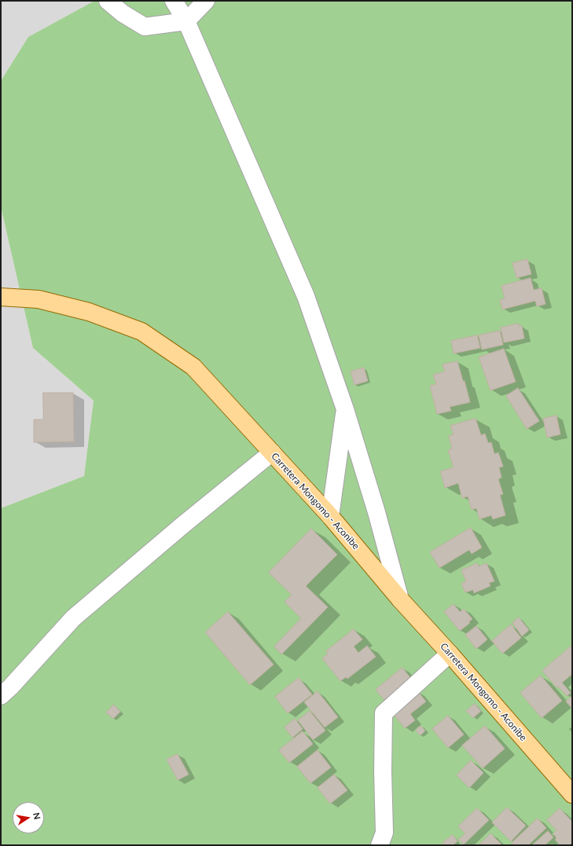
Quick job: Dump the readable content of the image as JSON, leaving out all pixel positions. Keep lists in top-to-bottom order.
{
  "streets": {
    "main road": ["Carretera Mongomo - Aconibe"]
  },
  "north": "right"
}
